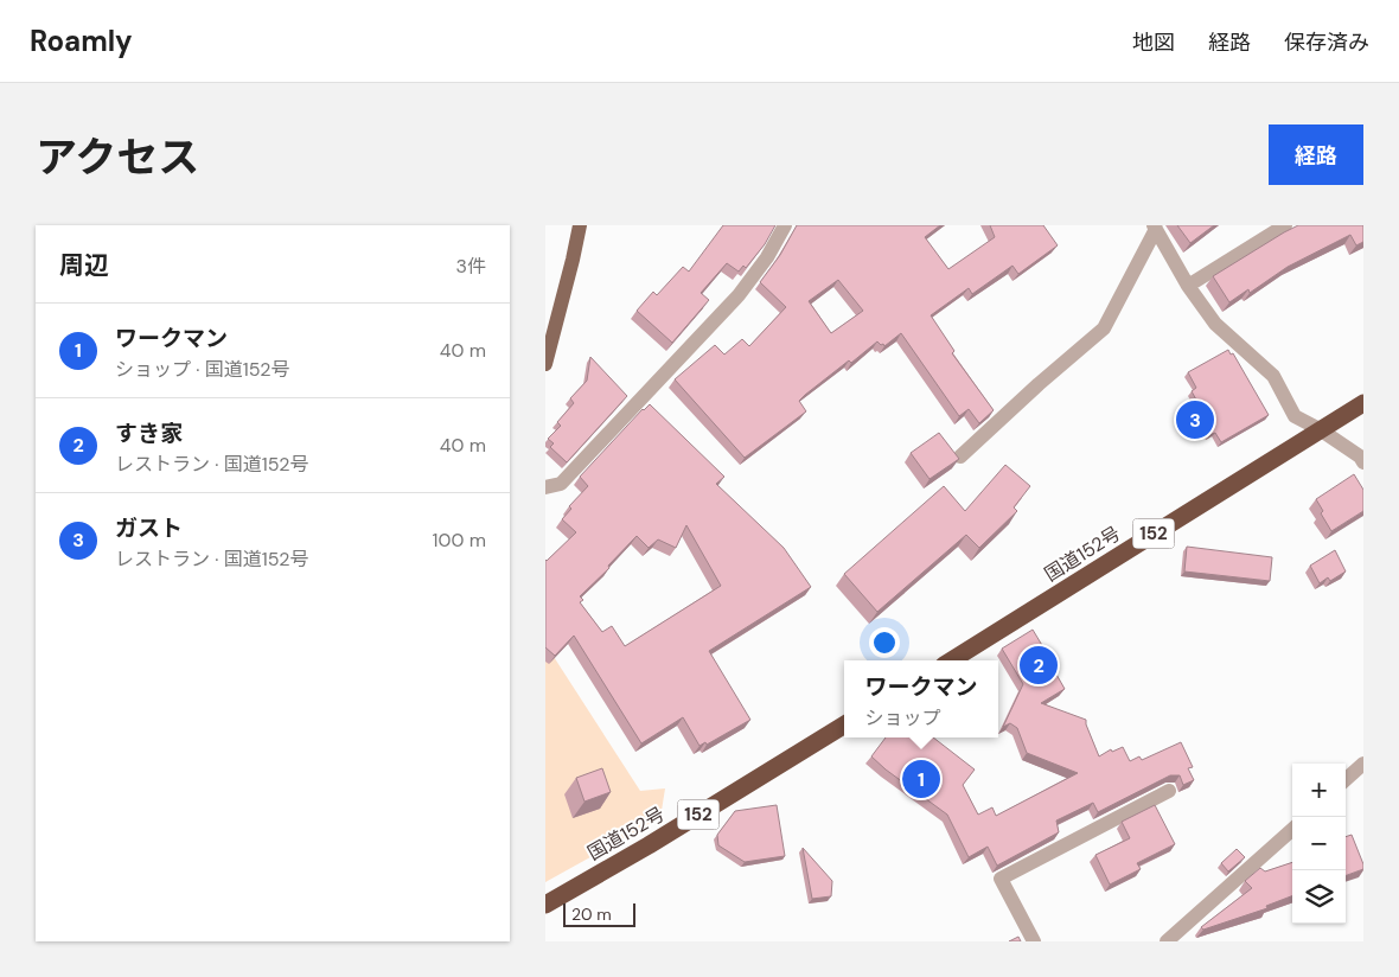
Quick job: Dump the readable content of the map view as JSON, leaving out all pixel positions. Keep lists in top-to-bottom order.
{
  "streets": {
    "highway": ["152", "国道152号"]
  },
  "scale_bar": "20 m",
  "page": {
    "header": "Roamly",
    "nav": ["地図", "経路", "保存済み"],
    "title": "アクセス",
    "buttons": "経路",
    "heading": ["周辺", "3件"],
    "list": [
      {
        "mark": "1",
        "name": "ワークマン",
        "note": "ショップ · 国道152号",
        "value": "40 m"
      },
      {
        "mark": "2",
        "name": "すき家",
        "note": "レストラン · 国道152号",
        "value": "40 m"
      },
      {
        "mark": "3",
        "name": "ガスト",
        "note": "レストラン · 国道152号",
        "value": "100 m"
      }
    ],
    "pins": ["3", "2", "1"],
    "popup": ["ワークマン", "ショップ"],
    "map_buttons": ["+", "−"],
    "scale": "20 m"
  }
}
